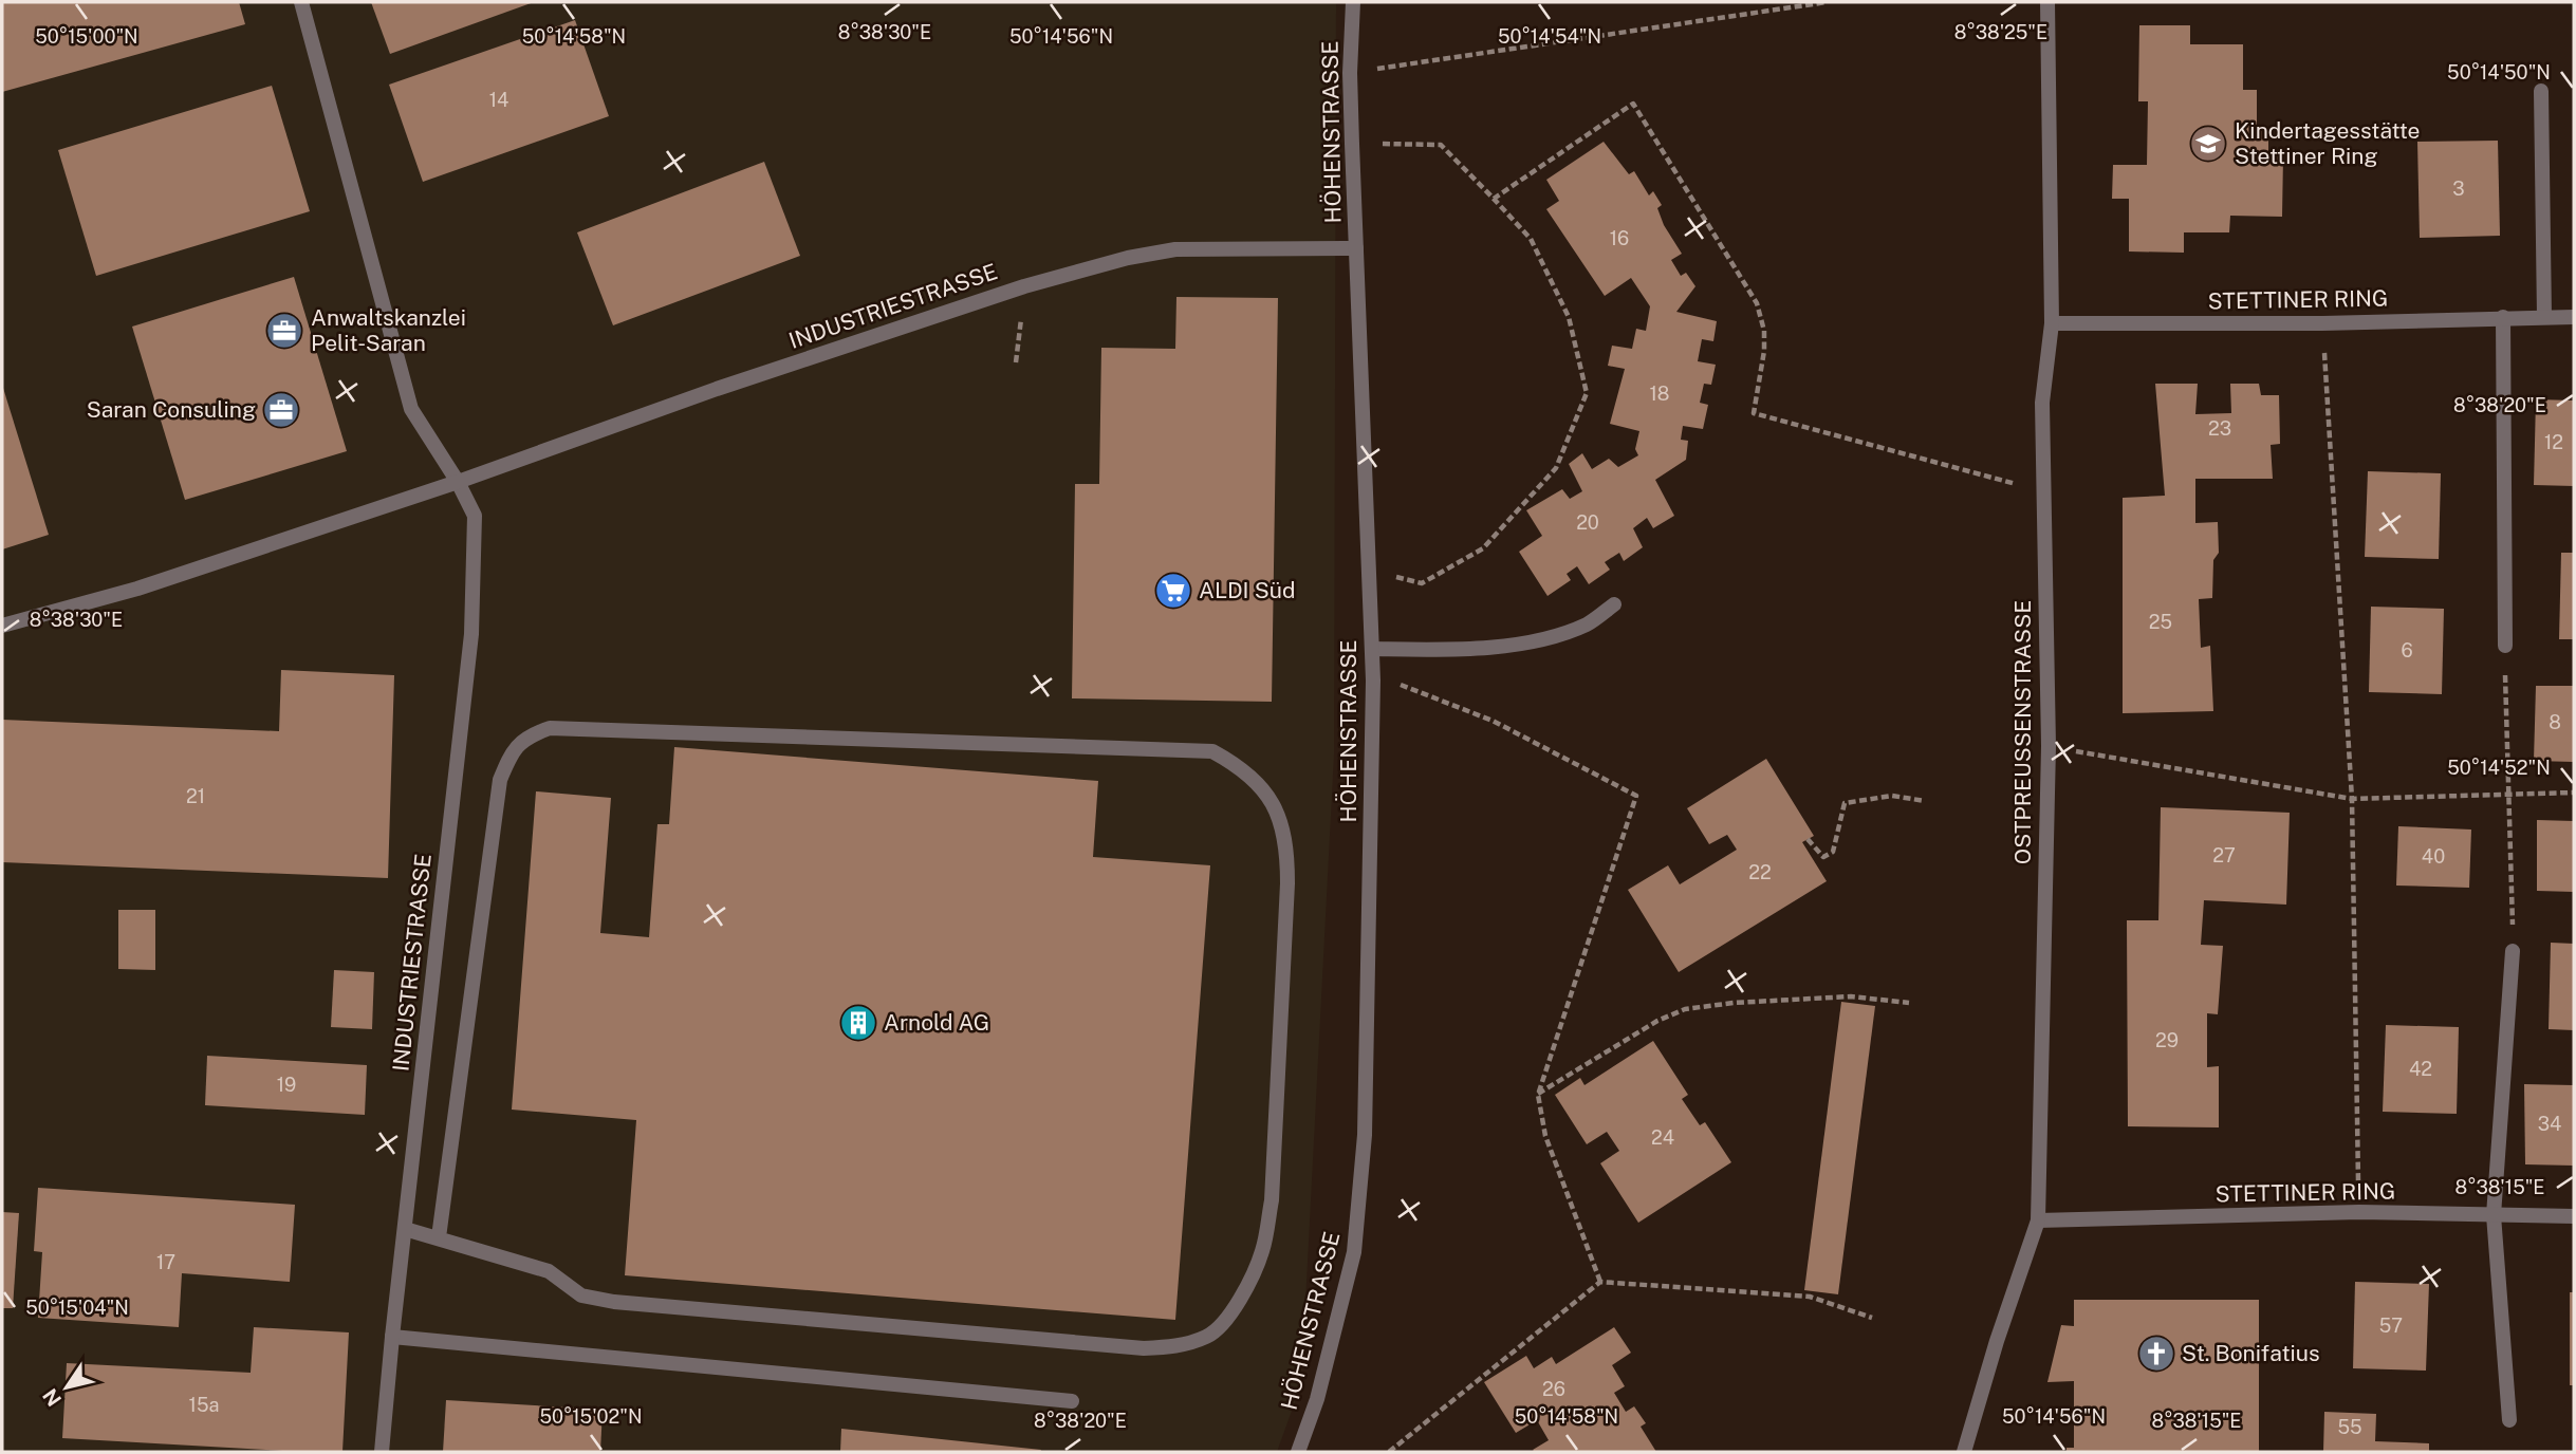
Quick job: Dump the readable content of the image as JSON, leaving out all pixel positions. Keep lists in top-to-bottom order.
{
  "streets": {
    "street": [
      "HÖHENSTRASSE",
      "STETTINER RING",
      "INDUSTRIESTRASSE",
      "OSTPREUSSENSTRASSE"
    ]
  },
  "crossings": [
    ["HÖHENSTRASSE", "INDUSTRIESTRASSE"],
    ["STETTINER RING", "OSTPREUSSENSTRASSE"]
  ],
  "places": {
    "school or university": ["Kindertagesstätte Stettiner Ring"],
    "office": ["Anwaltskanzlei Pelit-Saran", "Saran Consuling"],
    "supermarket": ["ALDI Süd"],
    "building": ["Arnold AG"],
    "church": ["St. Bonifatius"]
  },
  "house_numbers": [
    "14",
    "3",
    "16",
    "18",
    "23",
    "12",
    "20",
    "25",
    "6",
    "8",
    "21",
    "27",
    "40",
    "22",
    "29",
    "42",
    "19",
    "34",
    "24",
    "17",
    "57",
    "26",
    "15a",
    "55"
  ],
  "north": "bottom left",
  "coordinates": [
    "8°38'30\"E",
    "8°38'25\"E",
    "50°15'00\"N",
    "50°14'58\"N",
    "50°14'56\"N",
    "50°14'54\"N",
    "50°14'50\"N",
    "8°38'20\"E",
    "50°14'52\"N",
    "8°38'15\"E",
    "50°15'04\"N",
    "50°15'02\"N"
  ]
}
